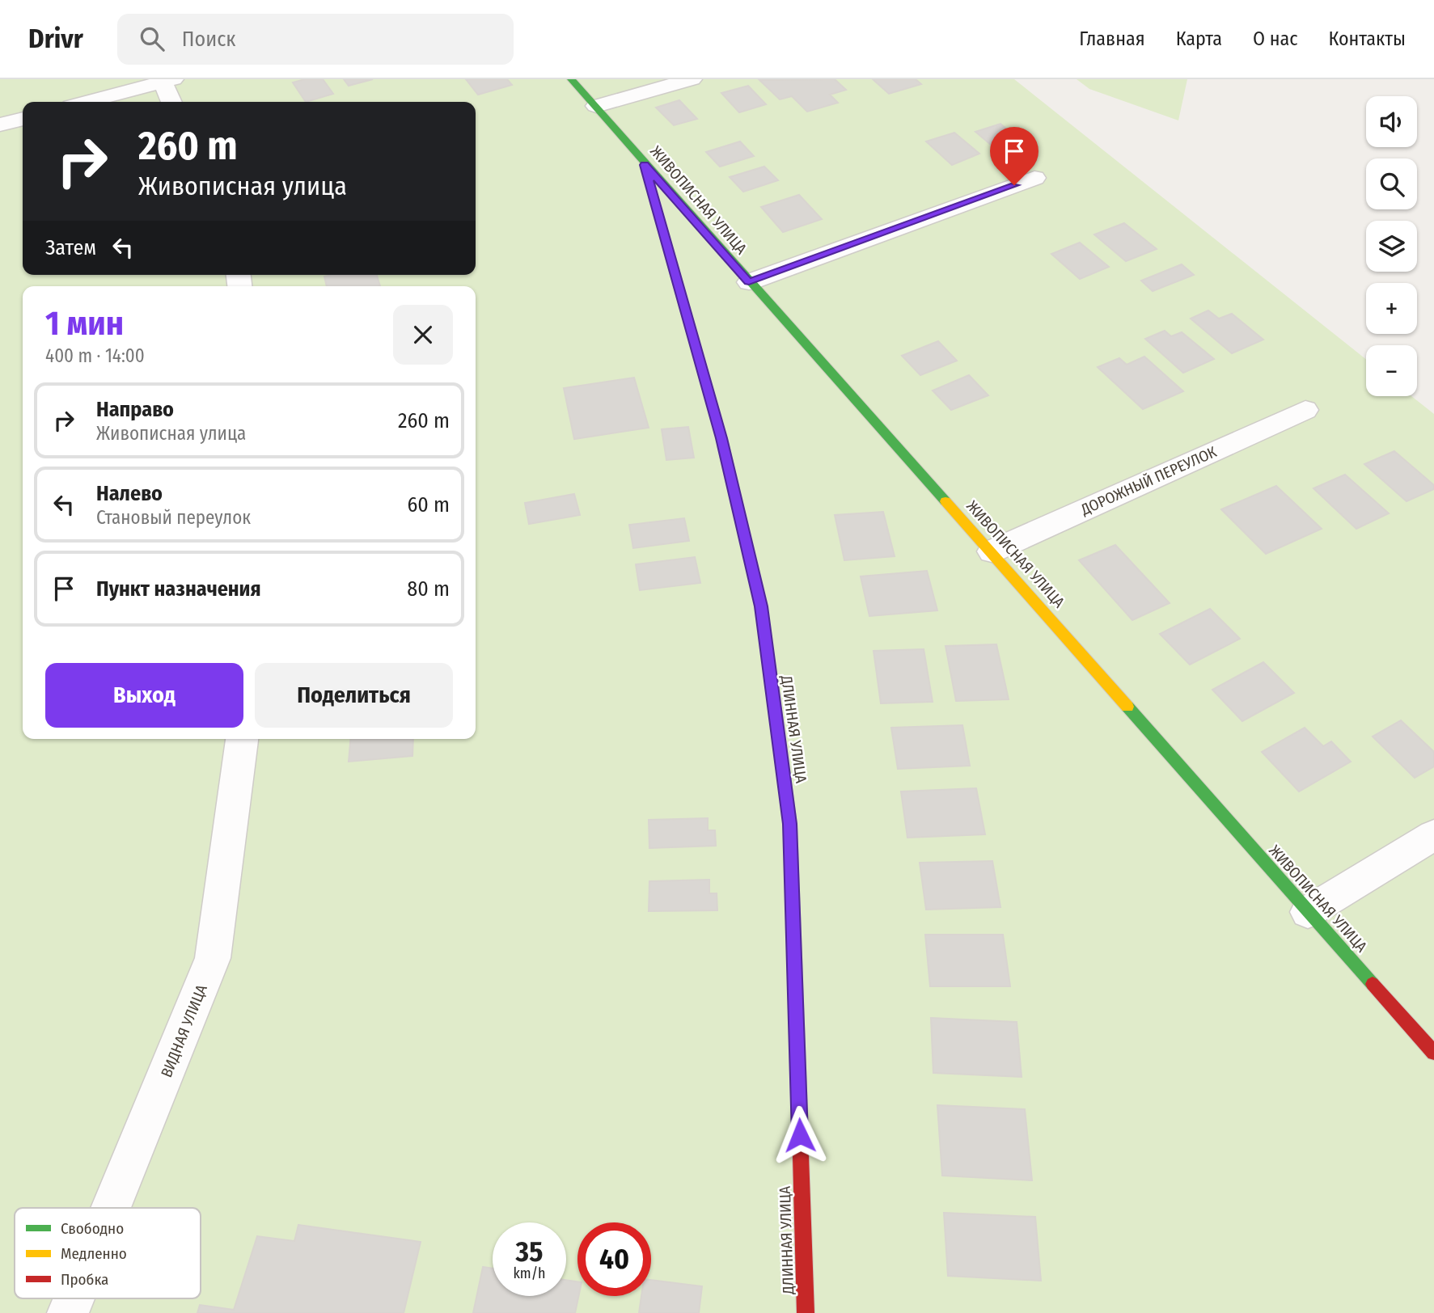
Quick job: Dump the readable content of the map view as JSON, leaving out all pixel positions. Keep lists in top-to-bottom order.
{
  "streets": {
    "street": [
      "ЖИВОПИСНАЯ УЛИЦА",
      "ДОРОЖНЫЙ ПЕРЕУЛОК",
      "ДЛИННАЯ УЛИЦА",
      "ВИДНАЯ УЛИЦА"
    ]
  },
  "crossings": [
    ["ЖИВОПИСНАЯ УЛИЦА", "ДОРОЖНЫЙ ПЕРЕУЛОК"],
    ["ЖИВОПИСНАЯ УЛИЦА", "ДЛИННАЯ УЛИЦА"]
  ],
  "legend": ["Свободно", "Медленно", "Пробка"],
  "page": {
    "header": "Drivr",
    "search": "Поиск",
    "nav": [
      "Главная",
      "Карта",
      "О нас",
      "Контакты"
    ],
    "map_buttons": ["+", "−"],
    "turn": ["260 m", "Живописная улица"],
    "then": "Затем",
    "heading": ["1 мин", "400 m · 14:00"],
    "list": [
      {
        "name": "Направо",
        "note": "Живописная улица",
        "value": "260 m"
      },
      {
        "name": "Налево",
        "note": "Становый переулок",
        "value": "60 m"
      },
      {
        "name": "Пункт назначения",
        "value": "80 m"
      }
    ],
    "buttons": ["Выход", "Поделиться"],
    "speed": "35 km/h",
    "limit": "40"
  }
}
